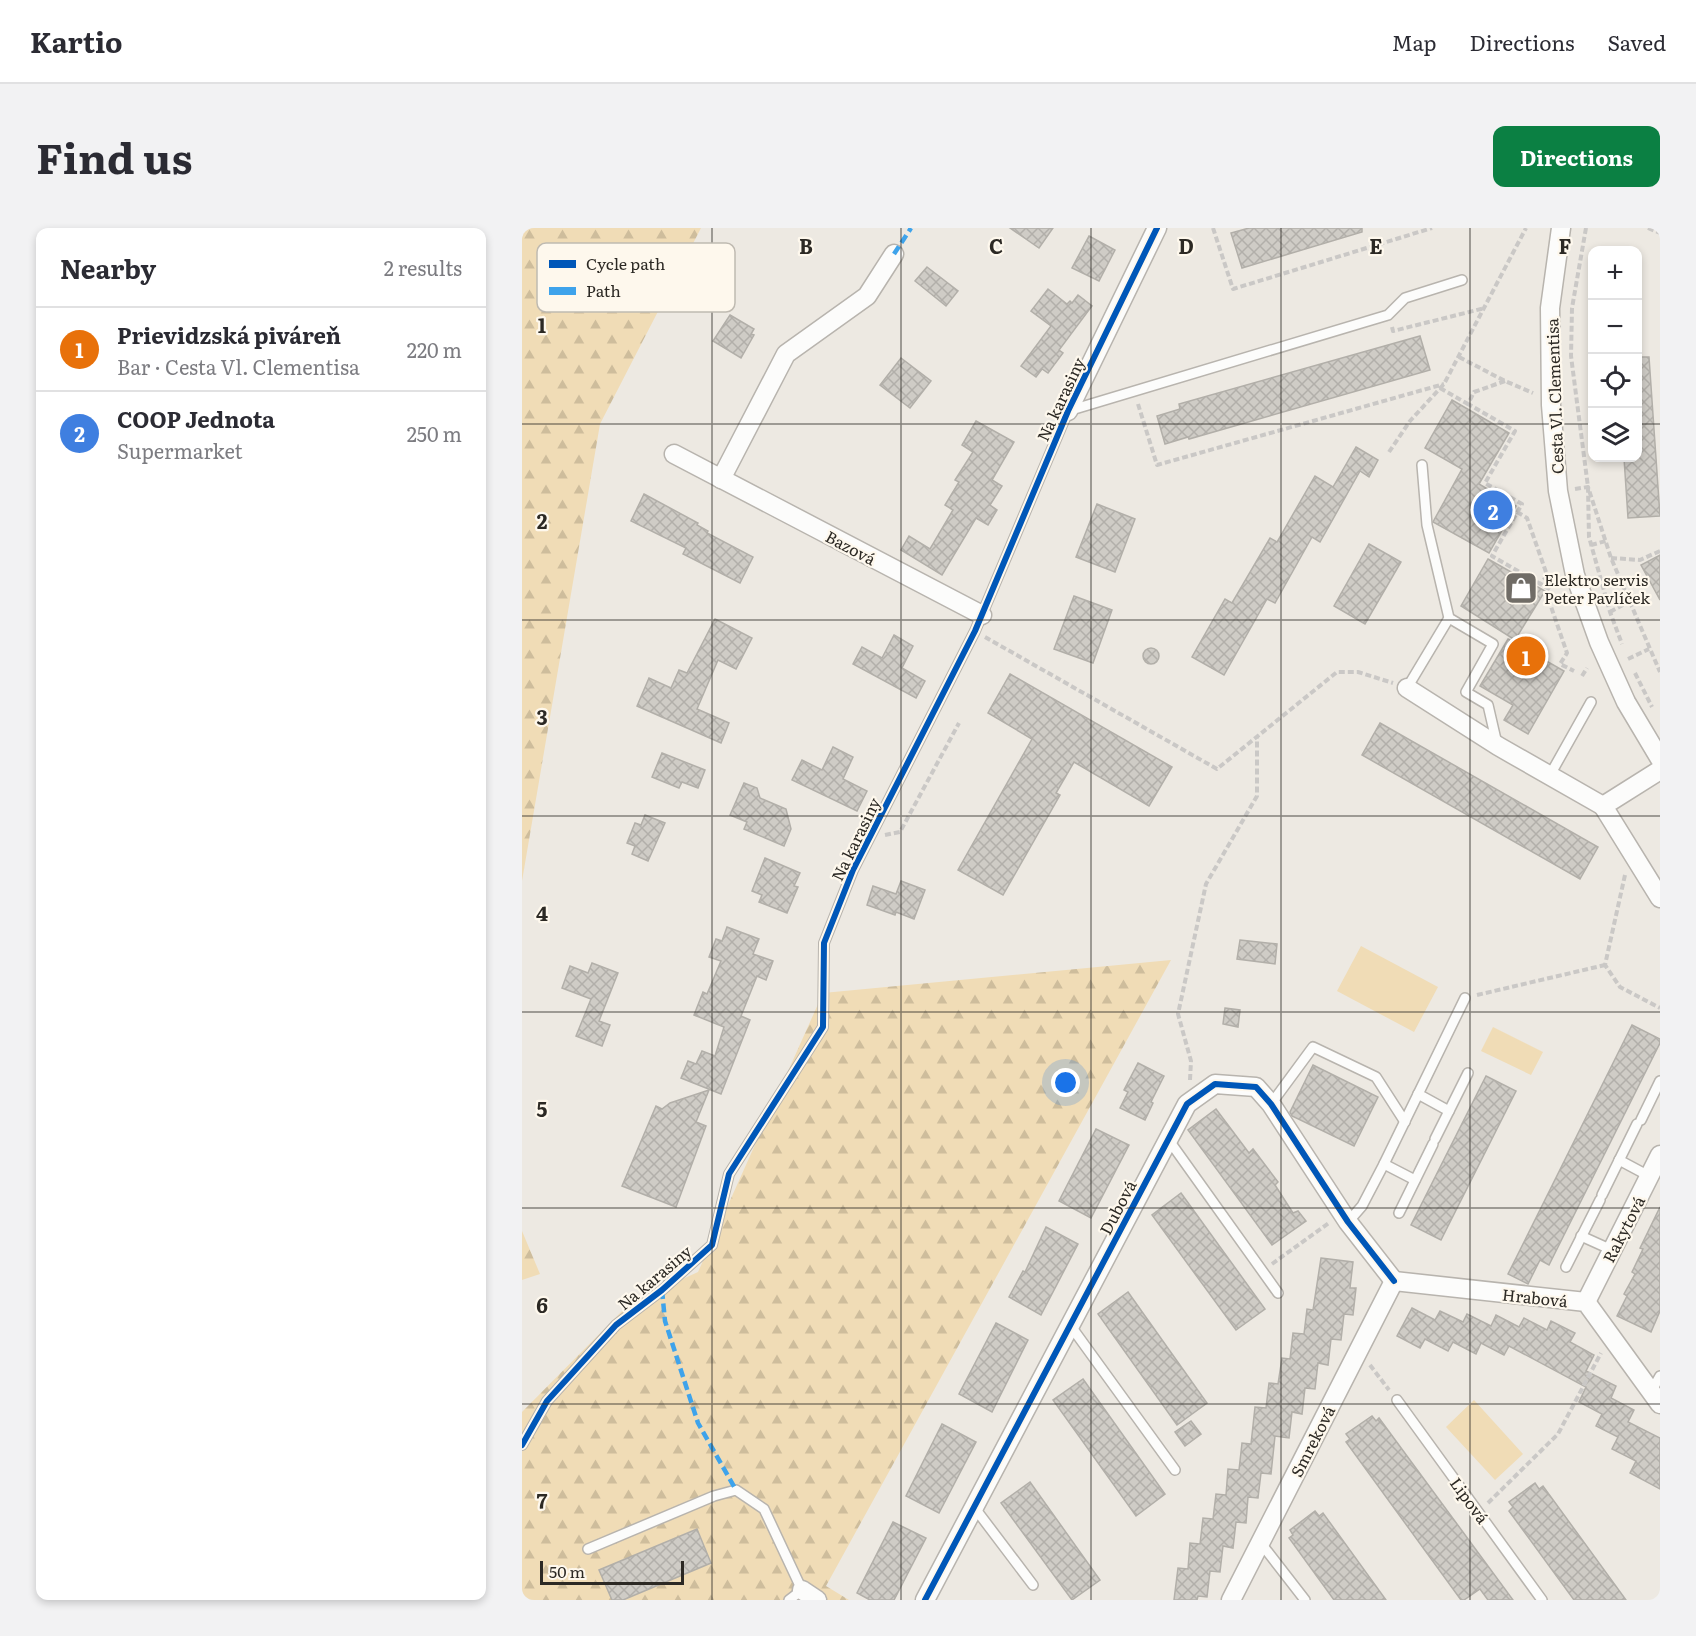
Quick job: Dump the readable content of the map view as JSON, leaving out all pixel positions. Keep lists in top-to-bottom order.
{
  "streets": {
    "street": [
      "Cesta Vl. Clementisa",
      "Na karasiny",
      "Bazová",
      "Dubová",
      "Rakytová",
      "Hrabová",
      "Smreková"
    ],
    "lane": ["Lipová"]
  },
  "crossings": [
    ["Na karasiny", "Bazová"],
    ["Dubová", "Hrabová"],
    ["Dubová", "Smreková"],
    ["Rakytová", "Hrabová"],
    ["Hrabová", "Smreková"]
  ],
  "places": {
    "shop": ["Elektro servis Peter Pavlíček"]
  },
  "legend": ["Cycle path", "Path"],
  "scale_bar": "50 m",
  "page": {
    "header": "Kartio",
    "nav": ["Map", "Directions", "Saved"],
    "title": "Find us",
    "buttons": "Directions",
    "heading": ["Nearby", "2 results"],
    "map_buttons": ["+", "−"],
    "list": [
      {
        "mark": "1",
        "name": "Prievidzská piváreň",
        "note": "Bar · Cesta Vl. Clementisa",
        "value": "220 m"
      },
      {
        "mark": "2",
        "name": "COOP Jednota",
        "note": "Supermarket",
        "value": "250 m"
      }
    ],
    "pins": ["2", "1"],
    "scale": "50 m"
  },
  "grid": {
    "columns": [
      "B",
      "C",
      "D",
      "E",
      "F"
    ],
    "rows": [
      "1",
      "2",
      "3",
      "4",
      "5",
      "6",
      "7"
    ]
  }
}
